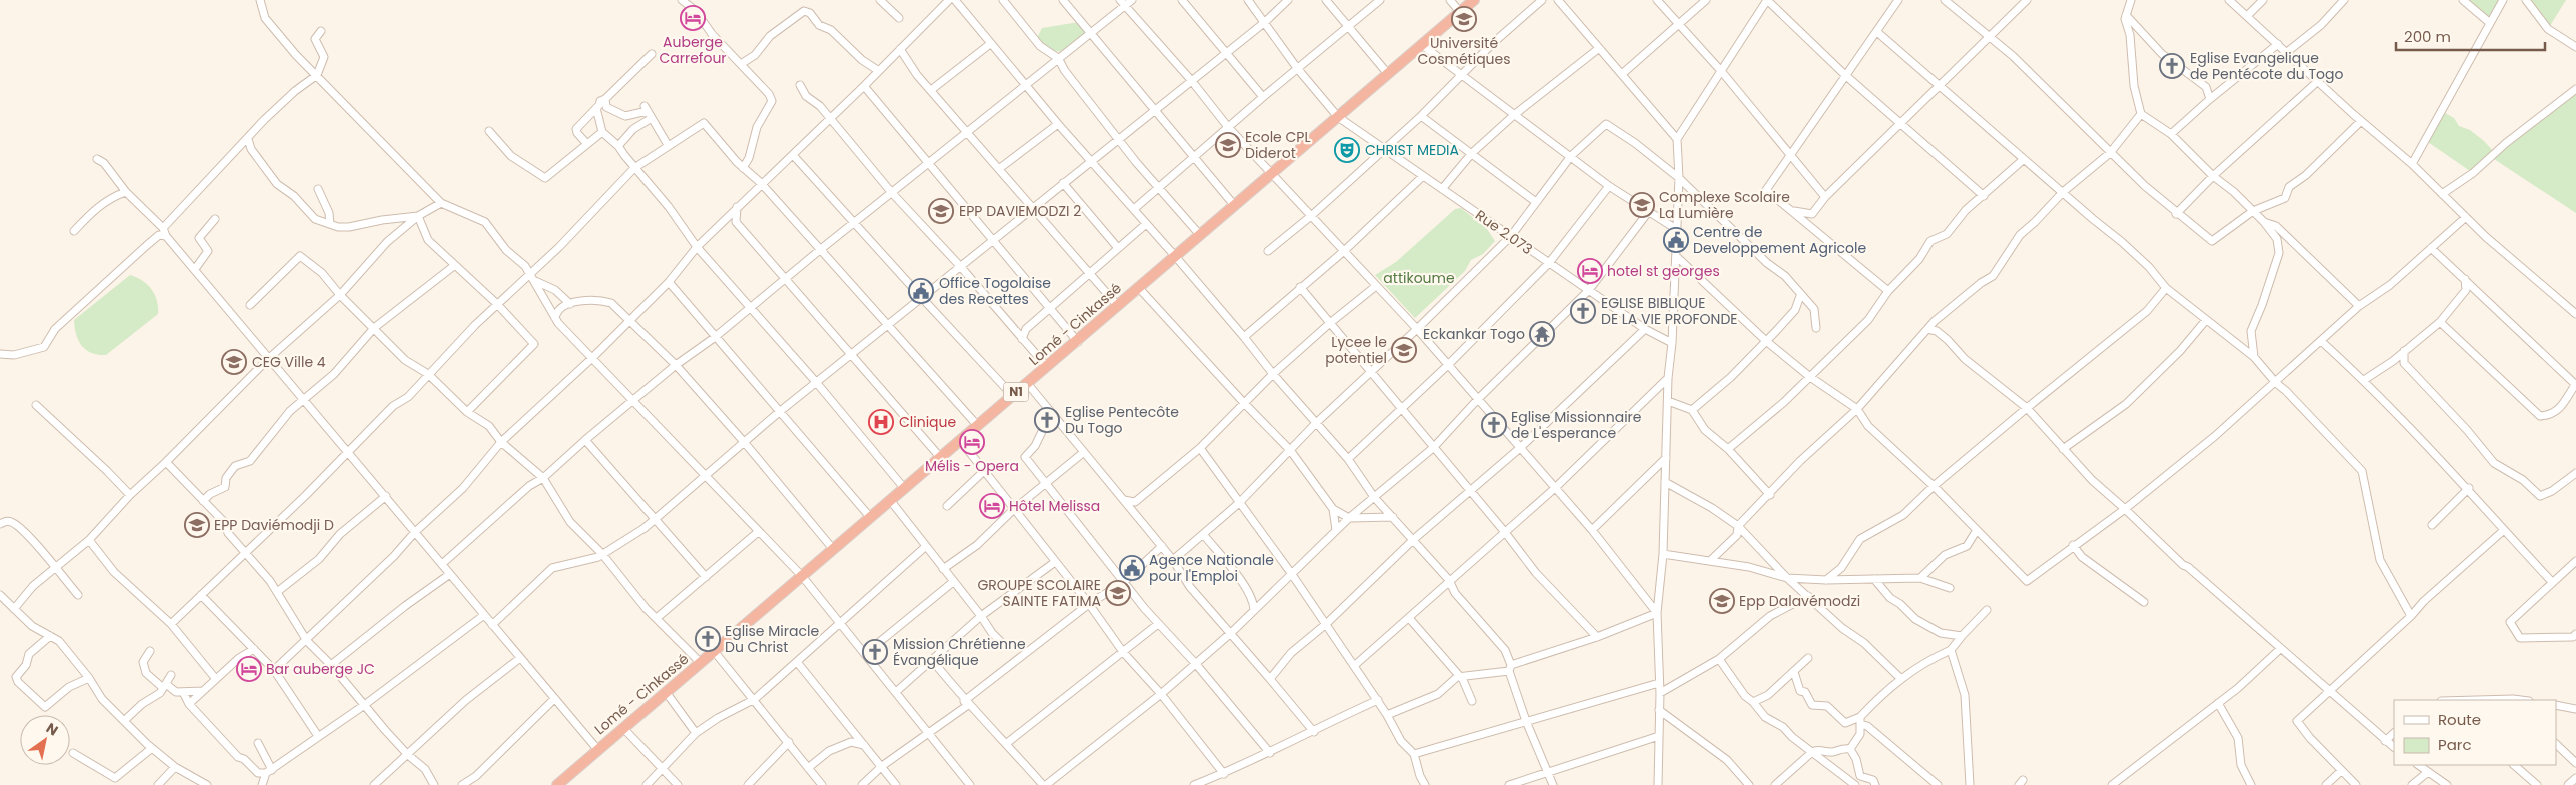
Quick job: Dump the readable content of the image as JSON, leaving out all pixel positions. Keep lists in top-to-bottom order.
{
  "streets": {
    "highway": ["Lomé - Cinkassé", "N1"],
    "street": ["Rue 2.073"]
  },
  "crossings": [
    ["Rue 2.073", "Lomé - Cinkassé"]
  ],
  "parks": ["attikoume"],
  "places": {
    "hotel": [
      "Auberge Carrefour",
      "hotel st georges",
      "Mélis - Opera",
      "Hôtel Melissa",
      "Bar auberge JC"
    ],
    "school or university": [
      "Université Cosmétiques",
      "Ecole CPL Diderot",
      "Complexe Scolaire La Lumière",
      "EPP DAVIEMODZI 2",
      "Lycee le potentiel",
      "CEG Ville 4",
      "EPP Daviémodji D",
      "GROUPE SCOLAIRE SAINTE FATIMA",
      "Epp Dalavémodzi"
    ],
    "church": [
      "Eglise Evangelique de Pentécote du Togo",
      "EGLISE BIBLIQUE DE LA VIE PROFONDE",
      "Eglise Pentecôte Du Togo",
      "Eglise Missionnaire de L'esperance",
      "Eglise Miracle Du Christ",
      "Mission Chrétienne Évangélique"
    ],
    "theatre": ["CHRIST MEDIA"],
    "public building": ["Centre de Developpement Agricole", "Office Togolaise des Recettes", "Agence Nationale pour l'Emploi"],
    "temple": ["Eckankar Togo"],
    "hospital": ["Clinique"]
  },
  "legend": ["Route", "Parc"],
  "scale_bar": "200 m",
  "north": "top right"
}
